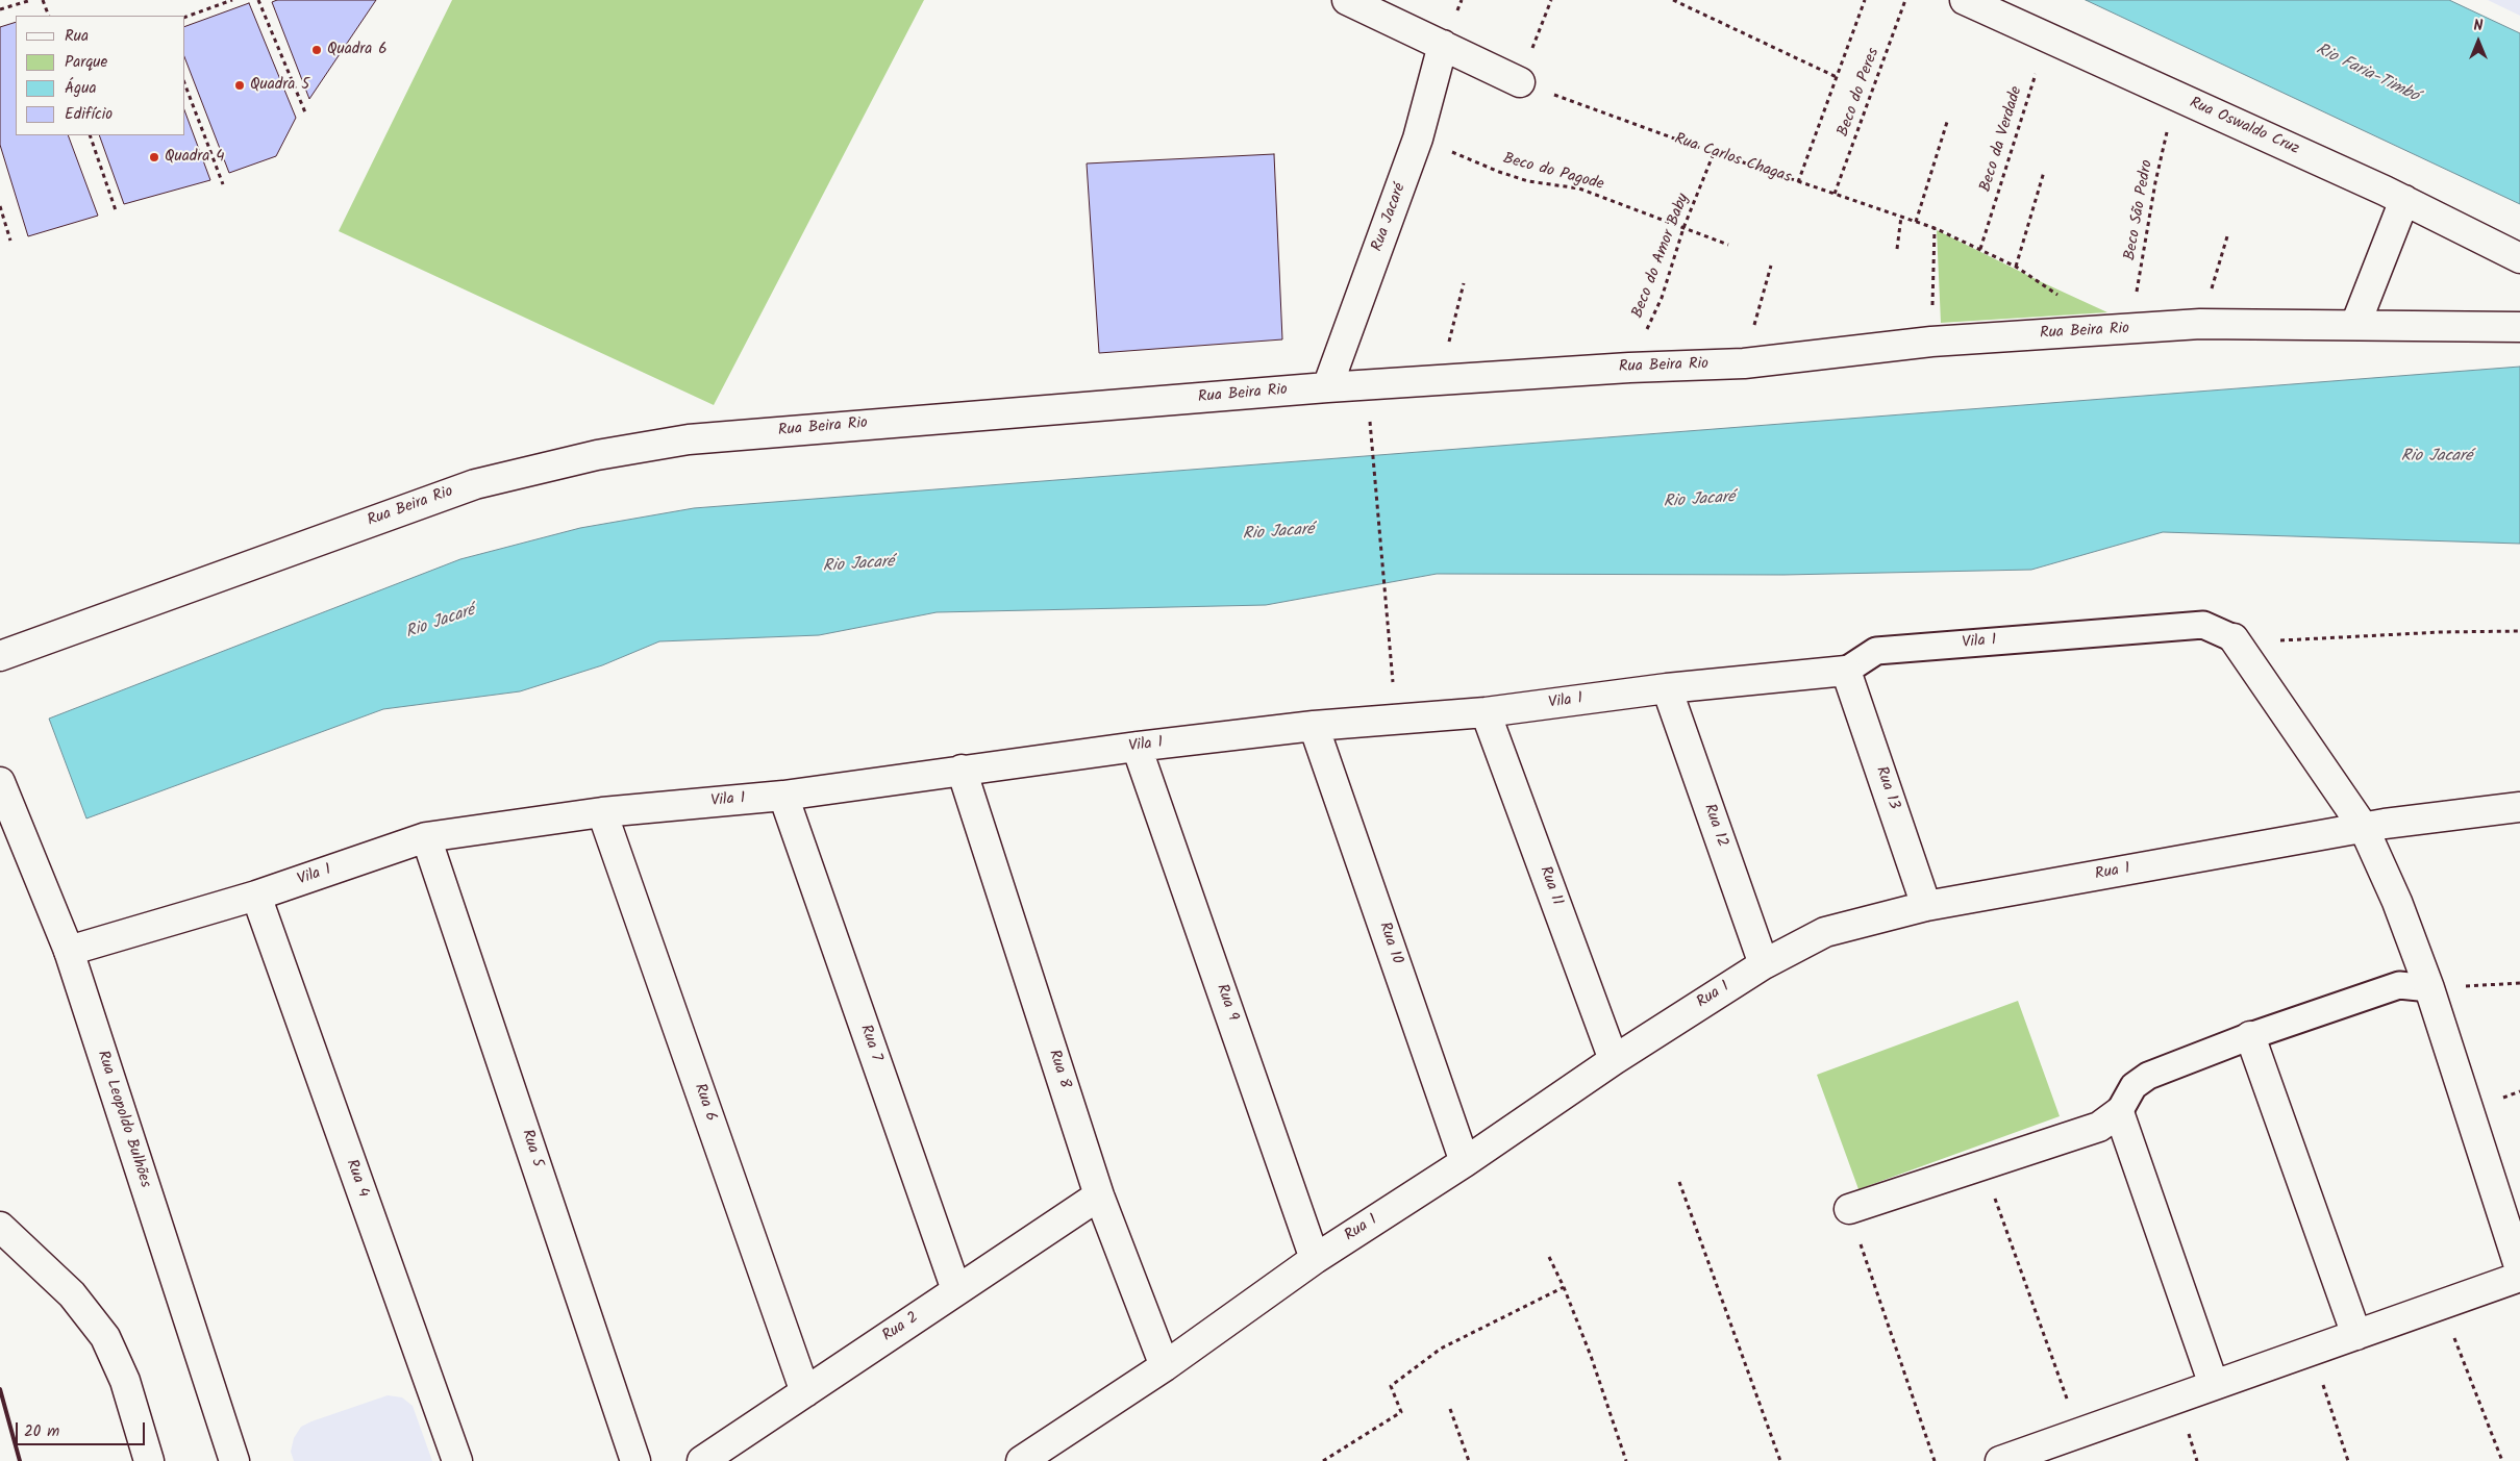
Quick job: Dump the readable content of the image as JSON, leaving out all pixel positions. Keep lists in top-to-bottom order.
{
  "streets": {
    "street": [
      "Rua Oswaldo Cruz",
      "Rua Jacaré",
      "Rua Beira Rio",
      "Vila 1",
      "Rua 13",
      "Rua 12",
      "Rua 1",
      "Rua 11",
      "Rua 10",
      "Rua 9",
      "Rua 7",
      "Rua 8",
      "Rua 6",
      "Rua Leopoldo Bulhões",
      "Rua 5",
      "Rua 4",
      "Rua 2"
    ],
    "path": [
      "Beco do Peres",
      "Beco da Verdade",
      "Rua Carlos Chagas",
      "Beco do Pagode",
      "Beco São Pedro",
      "Beco do Amor Baby"
    ]
  },
  "crossings": [
    ["Beco do Peres", "Rua Carlos Chagas"],
    ["Rua Oswaldo Cruz", "Beco da Verdade"],
    ["Rua Oswaldo Cruz", "Beco São Pedro"],
    ["Beco da Verdade", "Rua Carlos Chagas"],
    ["Rua Carlos Chagas", "Beco do Amor Baby"],
    ["Beco do Pagode", "Rua Jacaré"],
    ["Beco do Pagode", "Beco do Amor Baby"],
    ["Beco São Pedro", "Rua Beira Rio"],
    ["Rua Jacaré", "Rua Beira Rio"],
    ["Beco do Amor Baby", "Rua Beira Rio"],
    ["Vila 1", "Rua 13"],
    ["Vila 1", "Rua 12"],
    ["Vila 1", "Rua 11"],
    ["Vila 1", "Rua 10"],
    ["Vila 1", "Rua 9"],
    ["Vila 1", "Rua 7"],
    ["Vila 1", "Rua 8"],
    ["Vila 1", "Rua 6"],
    ["Vila 1", "Rua Leopoldo Bulhões"],
    ["Vila 1", "Rua 5"],
    ["Vila 1", "Rua 4"],
    ["Rua 13", "Rua 1"],
    ["Rua 12", "Rua 1"],
    ["Rua 1", "Rua 11"],
    ["Rua 1", "Rua 10"],
    ["Rua 1", "Rua 9"],
    ["Rua 1", "Rua 8"],
    ["Rua 7", "Rua 2"],
    ["Rua 8", "Rua 2"],
    ["Rua 6", "Rua 2"]
  ],
  "water": ["Rio Faria-Timbó", "Rio Jacaré"],
  "places": ["Quadra 6", "Quadra 5", "Quadra 4"],
  "legend": [
    "Rua",
    "Parque",
    "Água",
    "Edifício"
  ],
  "scale_bar": "20 m",
  "north": "top"
}
